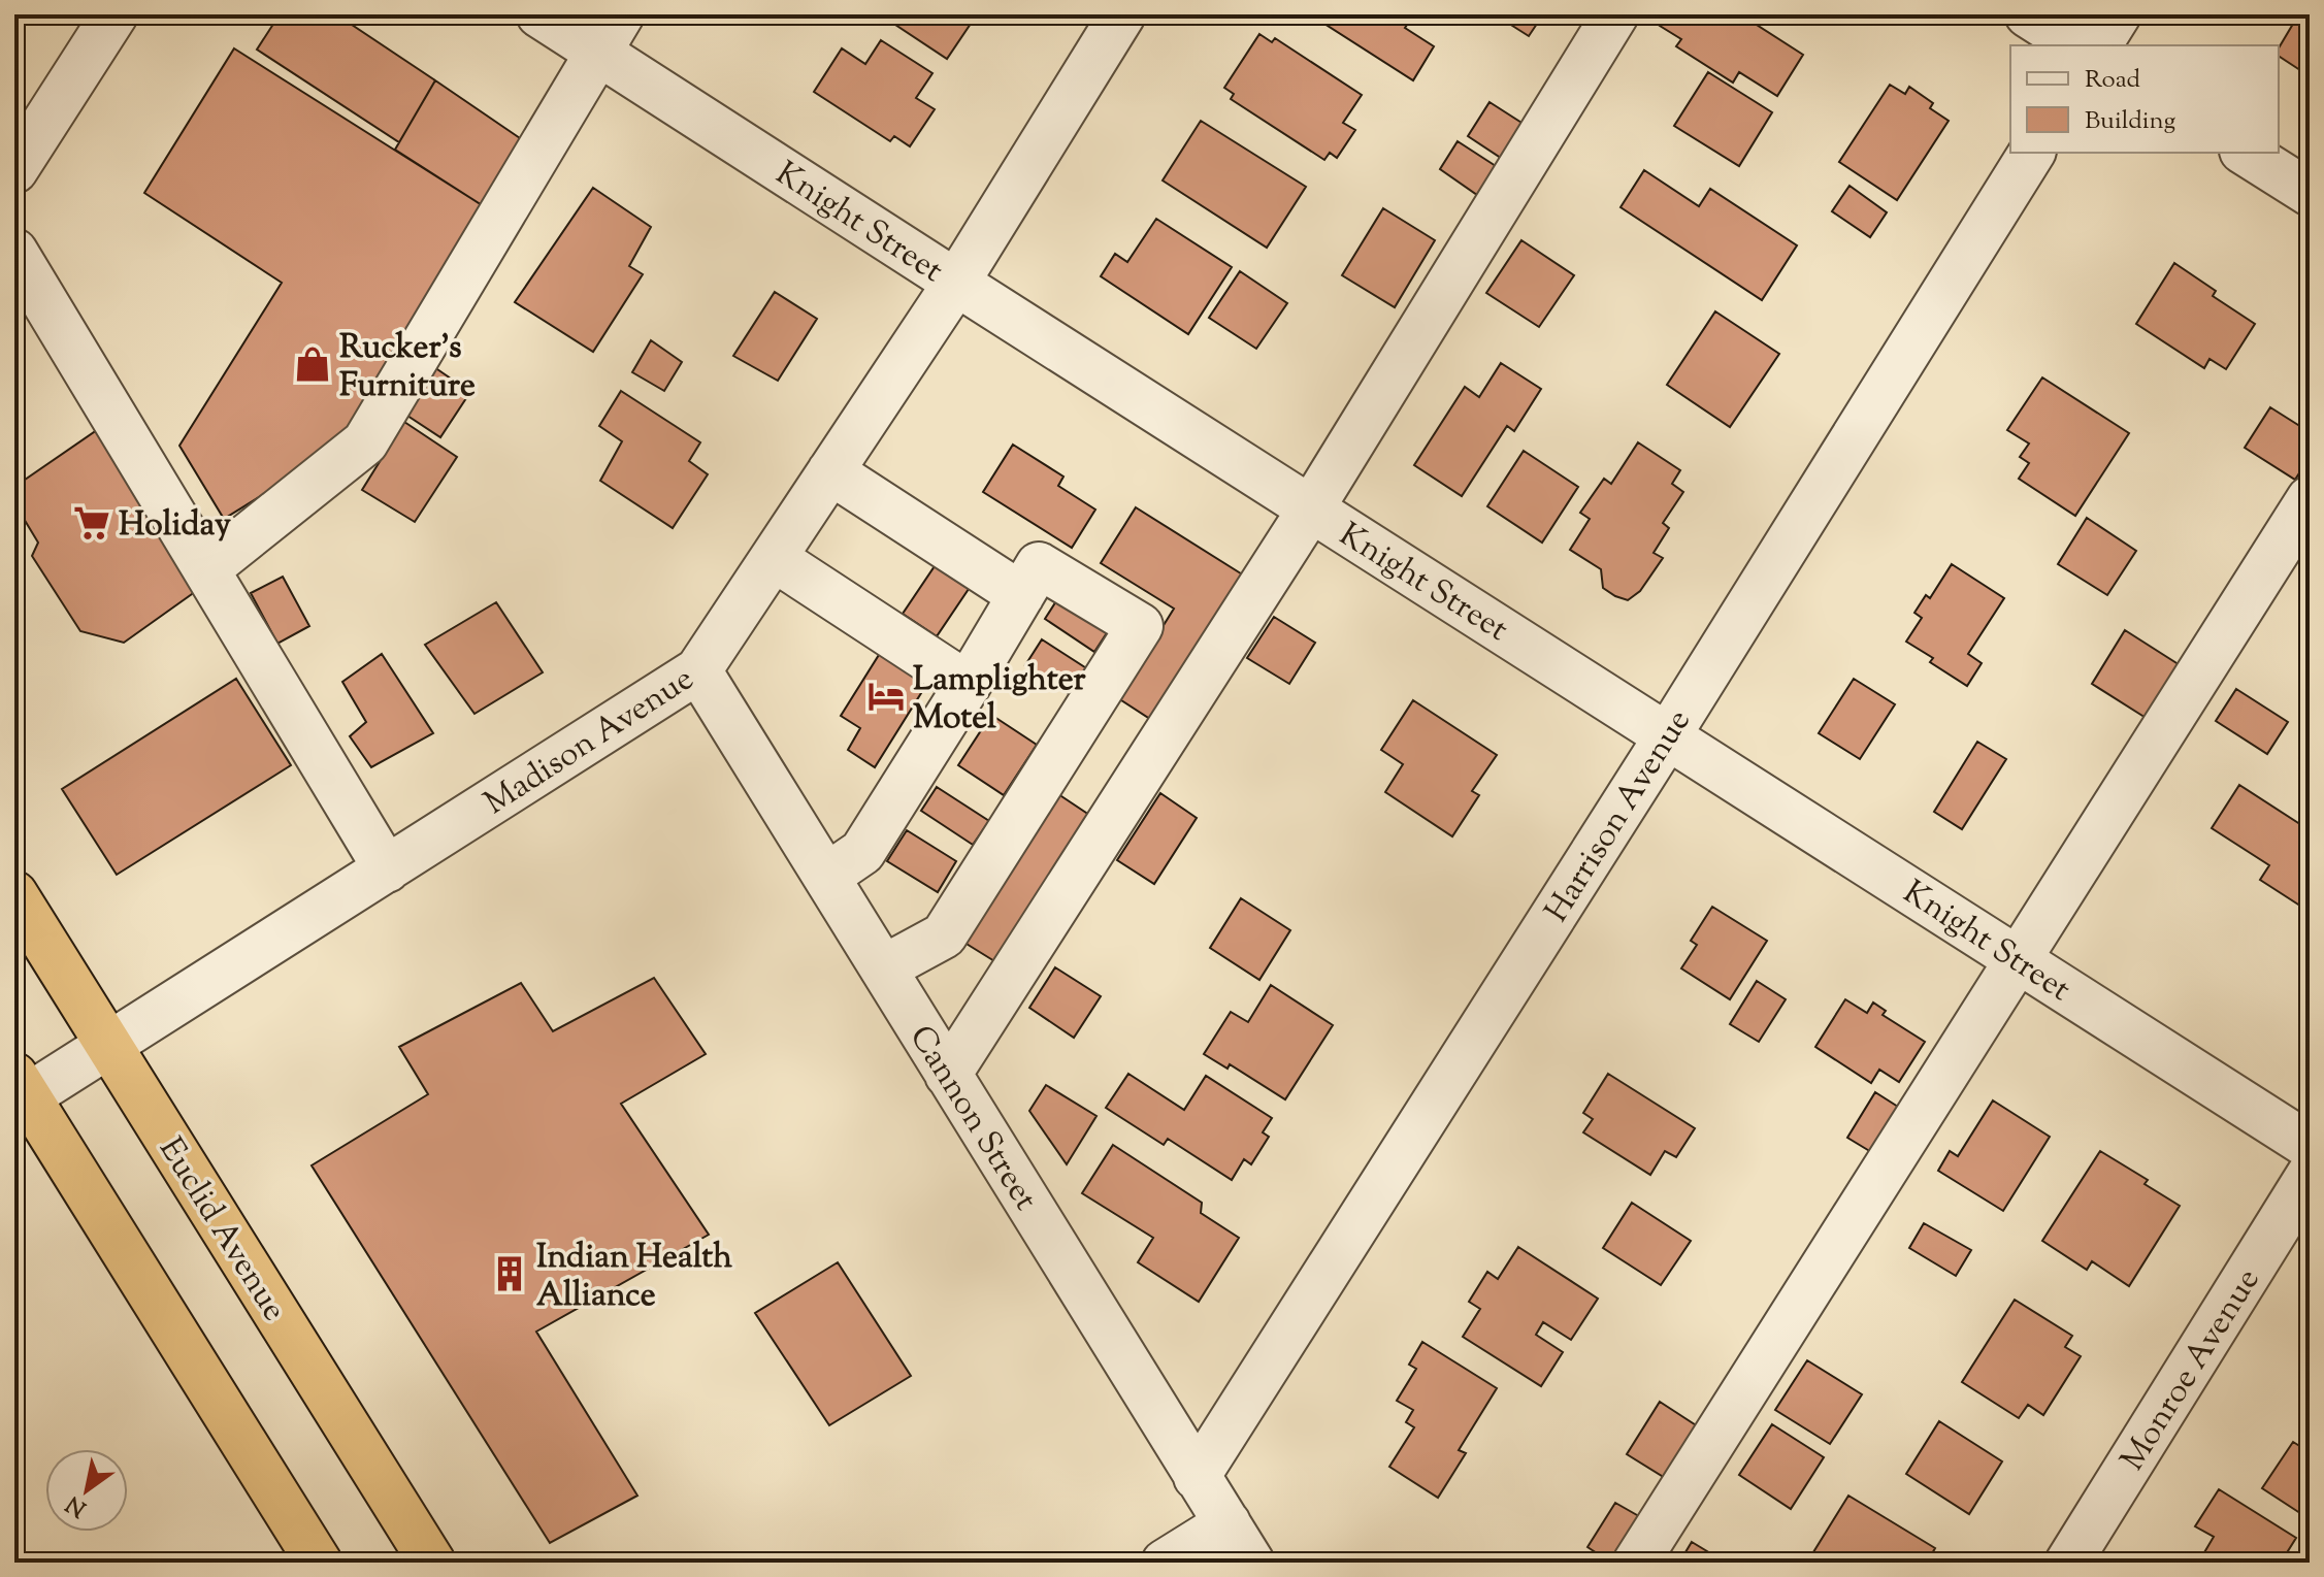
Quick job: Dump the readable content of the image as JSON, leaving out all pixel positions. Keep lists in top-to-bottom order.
{
  "streets": {
    "highway": ["Euclid Avenue"],
    "street": [
      "Knight Street",
      "Madison Avenue",
      "Harrison Avenue",
      "Cannon Street",
      "Monroe Avenue"
    ]
  },
  "crossings": [
    ["Knight Street", "Madison Avenue"],
    ["Knight Street", "Harrison Avenue"],
    ["Madison Avenue", "Cannon Street"],
    ["Madison Avenue", "Euclid Avenue"],
    ["Harrison Avenue", "Cannon Street"]
  ],
  "places": {
    "shop": ["Rucker's Furniture"],
    "supermarket": ["Holiday"],
    "hotel": ["Lamplighter Motel"],
    "building": ["Indian Health Alliance"]
  },
  "legend": ["Road", "Building"],
  "north": "bottom left"
}
